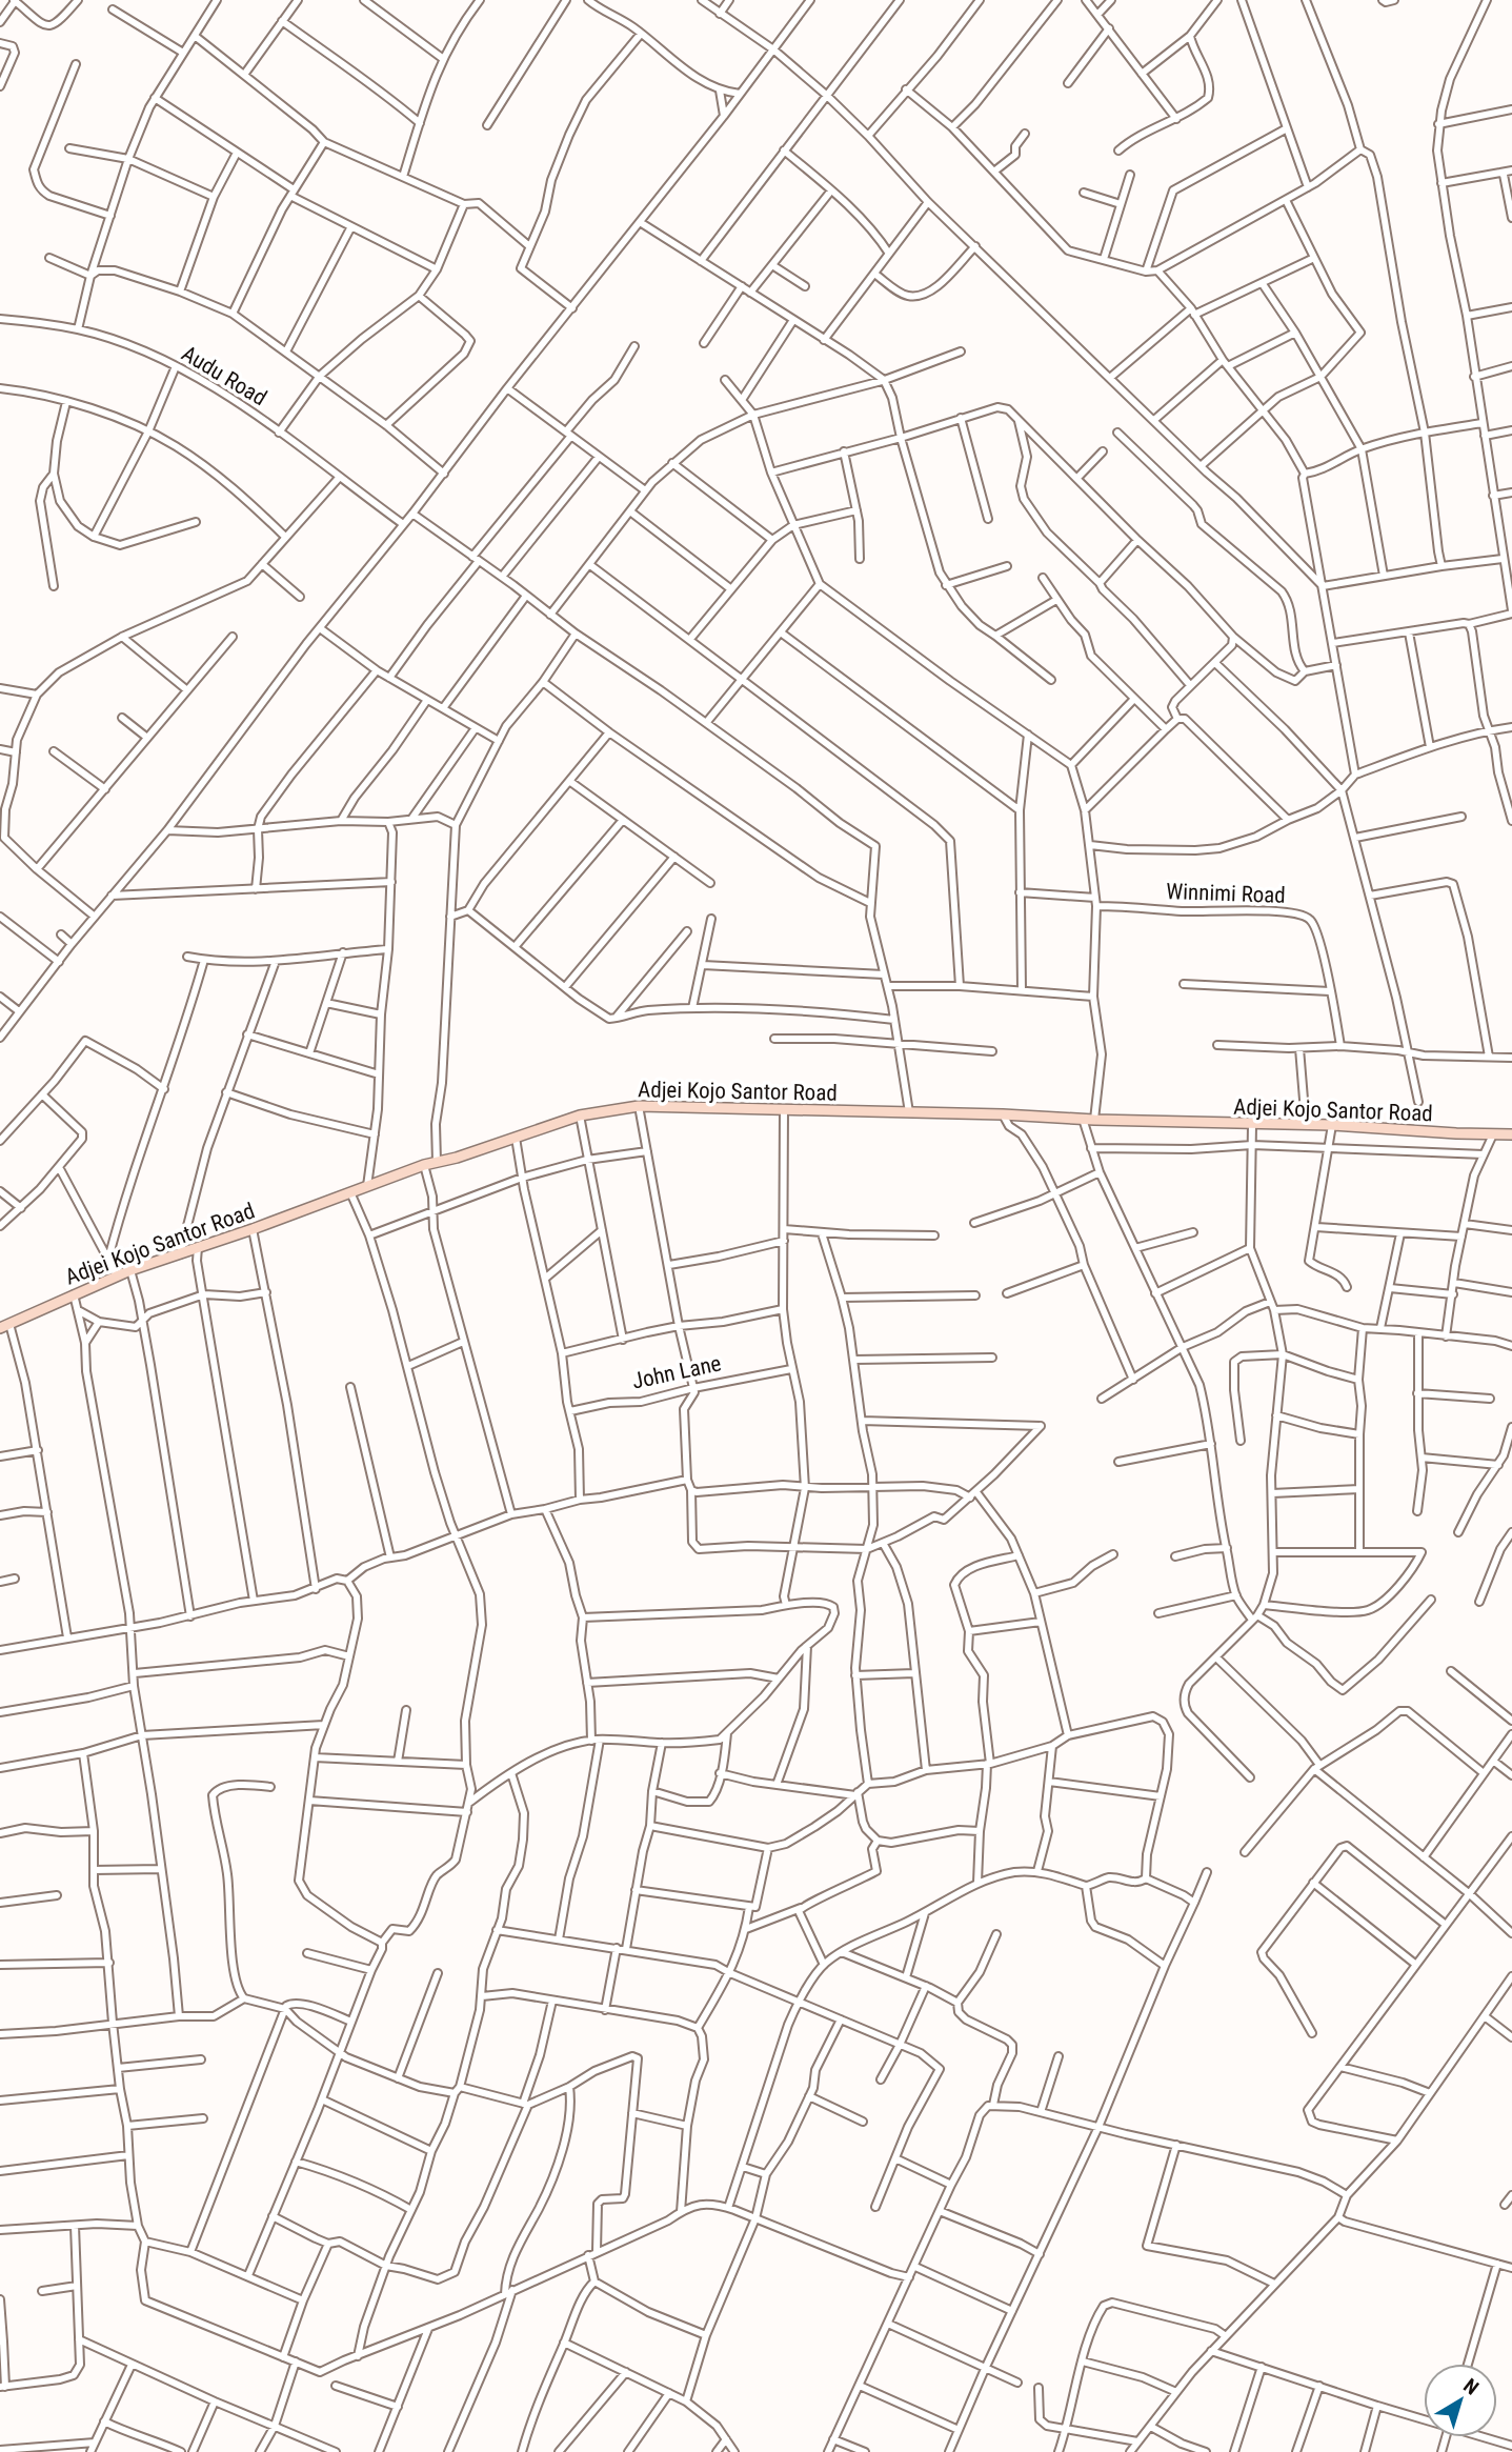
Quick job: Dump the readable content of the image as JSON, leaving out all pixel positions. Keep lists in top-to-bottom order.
{
  "streets": {
    "street": [
      "Audu Road",
      "Winnimi Road",
      "Adjei Kojo Santor Road",
      "John Lane"
    ]
  },
  "north": "top right"
}
